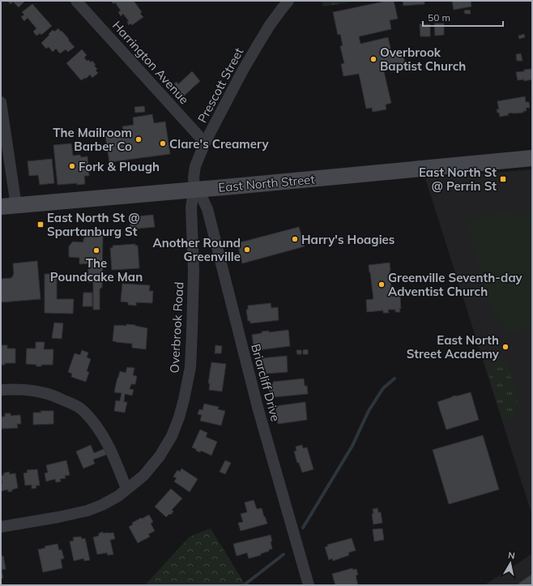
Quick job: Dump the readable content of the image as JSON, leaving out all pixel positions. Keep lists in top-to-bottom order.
{
  "streets": {
    "main road": ["East North Street"],
    "street": [
      "Harrington Avenue",
      "Prescott Street",
      "Overbrook Road",
      "Briarcliff Drive"
    ]
  },
  "crossings": [
    ["Harrington Avenue", "Prescott Street"],
    ["Prescott Street", "East North Street"],
    ["Prescott Street", "Overbrook Road"],
    ["Prescott Street", "Briarcliff Drive"],
    ["East North Street", "Overbrook Road"],
    ["East North Street", "Briarcliff Drive"],
    ["Overbrook Road", "Briarcliff Drive"]
  ],
  "places": {
    "other": [
      "Overbrook Baptist Church",
      "The Mailroom Barber Co",
      "Clare's Creamery",
      "Fork & Plough",
      "Harry's Hoagies",
      "Another Round Greenville",
      "The Poundcake Man",
      "Greenville Seventh-day Adventist Church",
      "East North Street Academy"
    ],
    "transit": ["East North St @ Perrin St", "East North St @ Spartanburg St"]
  },
  "scale_bar": "50 m",
  "north": "top"
}
